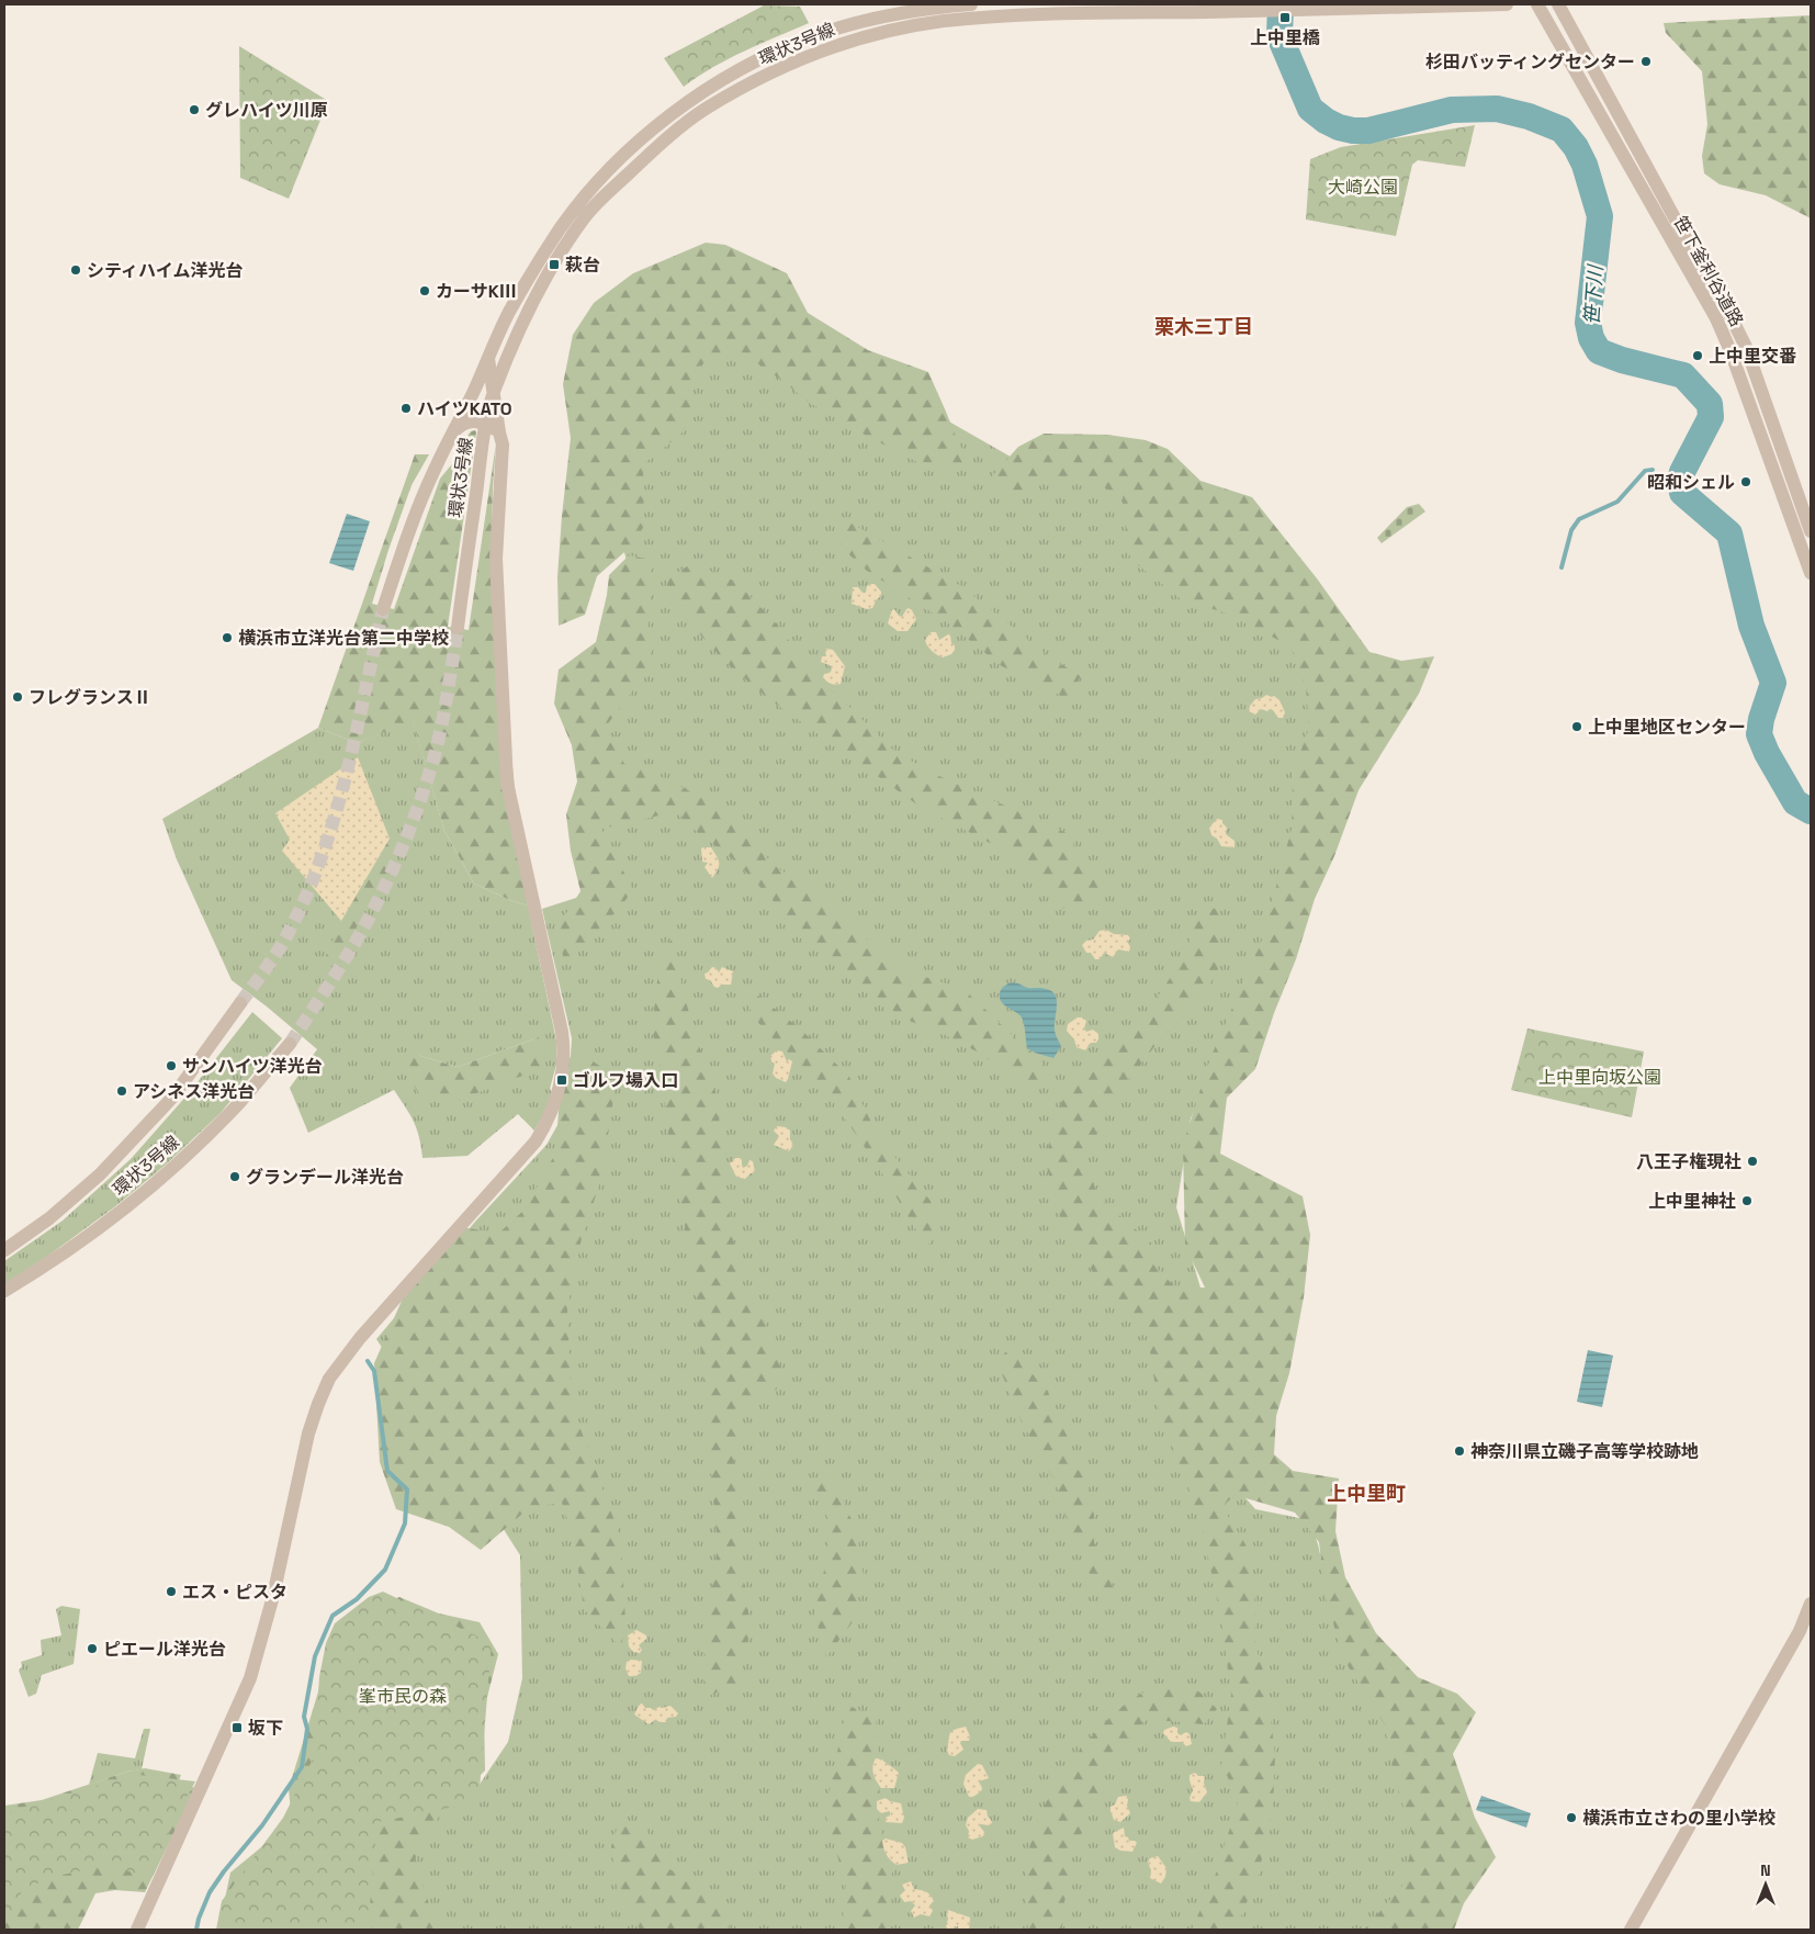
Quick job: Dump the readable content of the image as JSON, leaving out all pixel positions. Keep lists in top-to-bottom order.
{
  "streets": {
    "street": ["環状3号線", "笹下釜利谷道路"]
  },
  "districts": ["栗木三丁目", "上中里町"],
  "water": ["笹下川"],
  "parks": ["大崎公園", "上中里向坂公園", "峯市民の森"],
  "places": {
    "transit": [
      "上中里橋",
      "萩台",
      "ゴルフ場入口",
      "坂下"
    ],
    "other": [
      "杉田バッティングセンター",
      "グレハイツ川原",
      "シティハイム洋光台",
      "カーサKⅢ",
      "上中里交番",
      "ハイツKATO",
      "昭和シェル",
      "横浜市立洋光台第二中学校",
      "フレグランスⅡ",
      "上中里地区センター",
      "サンハイツ洋光台",
      "アシネス洋光台",
      "八王子権現社",
      "グランデール洋光台",
      "上中里神社",
      "神奈川県立磯子高等学校跡地",
      "エス・ピスタ",
      "ピエール洋光台",
      "横浜市立さわの里小学校"
    ]
  },
  "north": "top"
}
